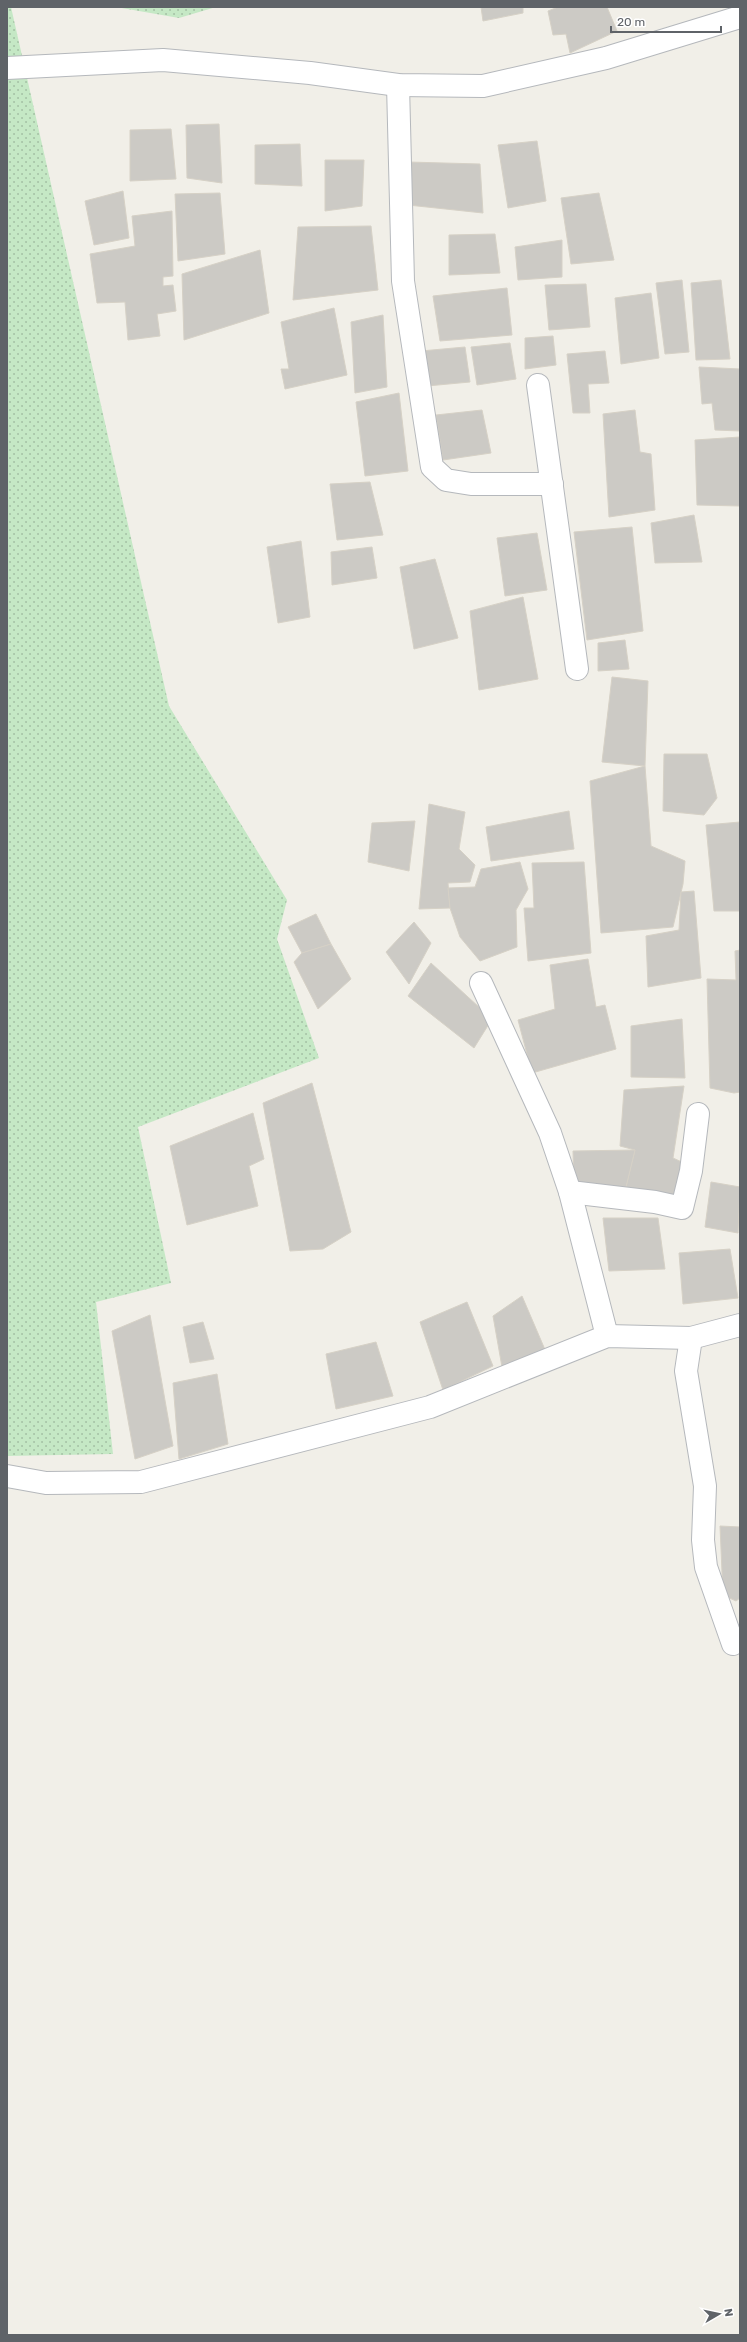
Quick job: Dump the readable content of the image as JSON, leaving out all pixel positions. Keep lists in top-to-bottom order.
{
  "scale_bar": "20 m",
  "north": "right"
}
